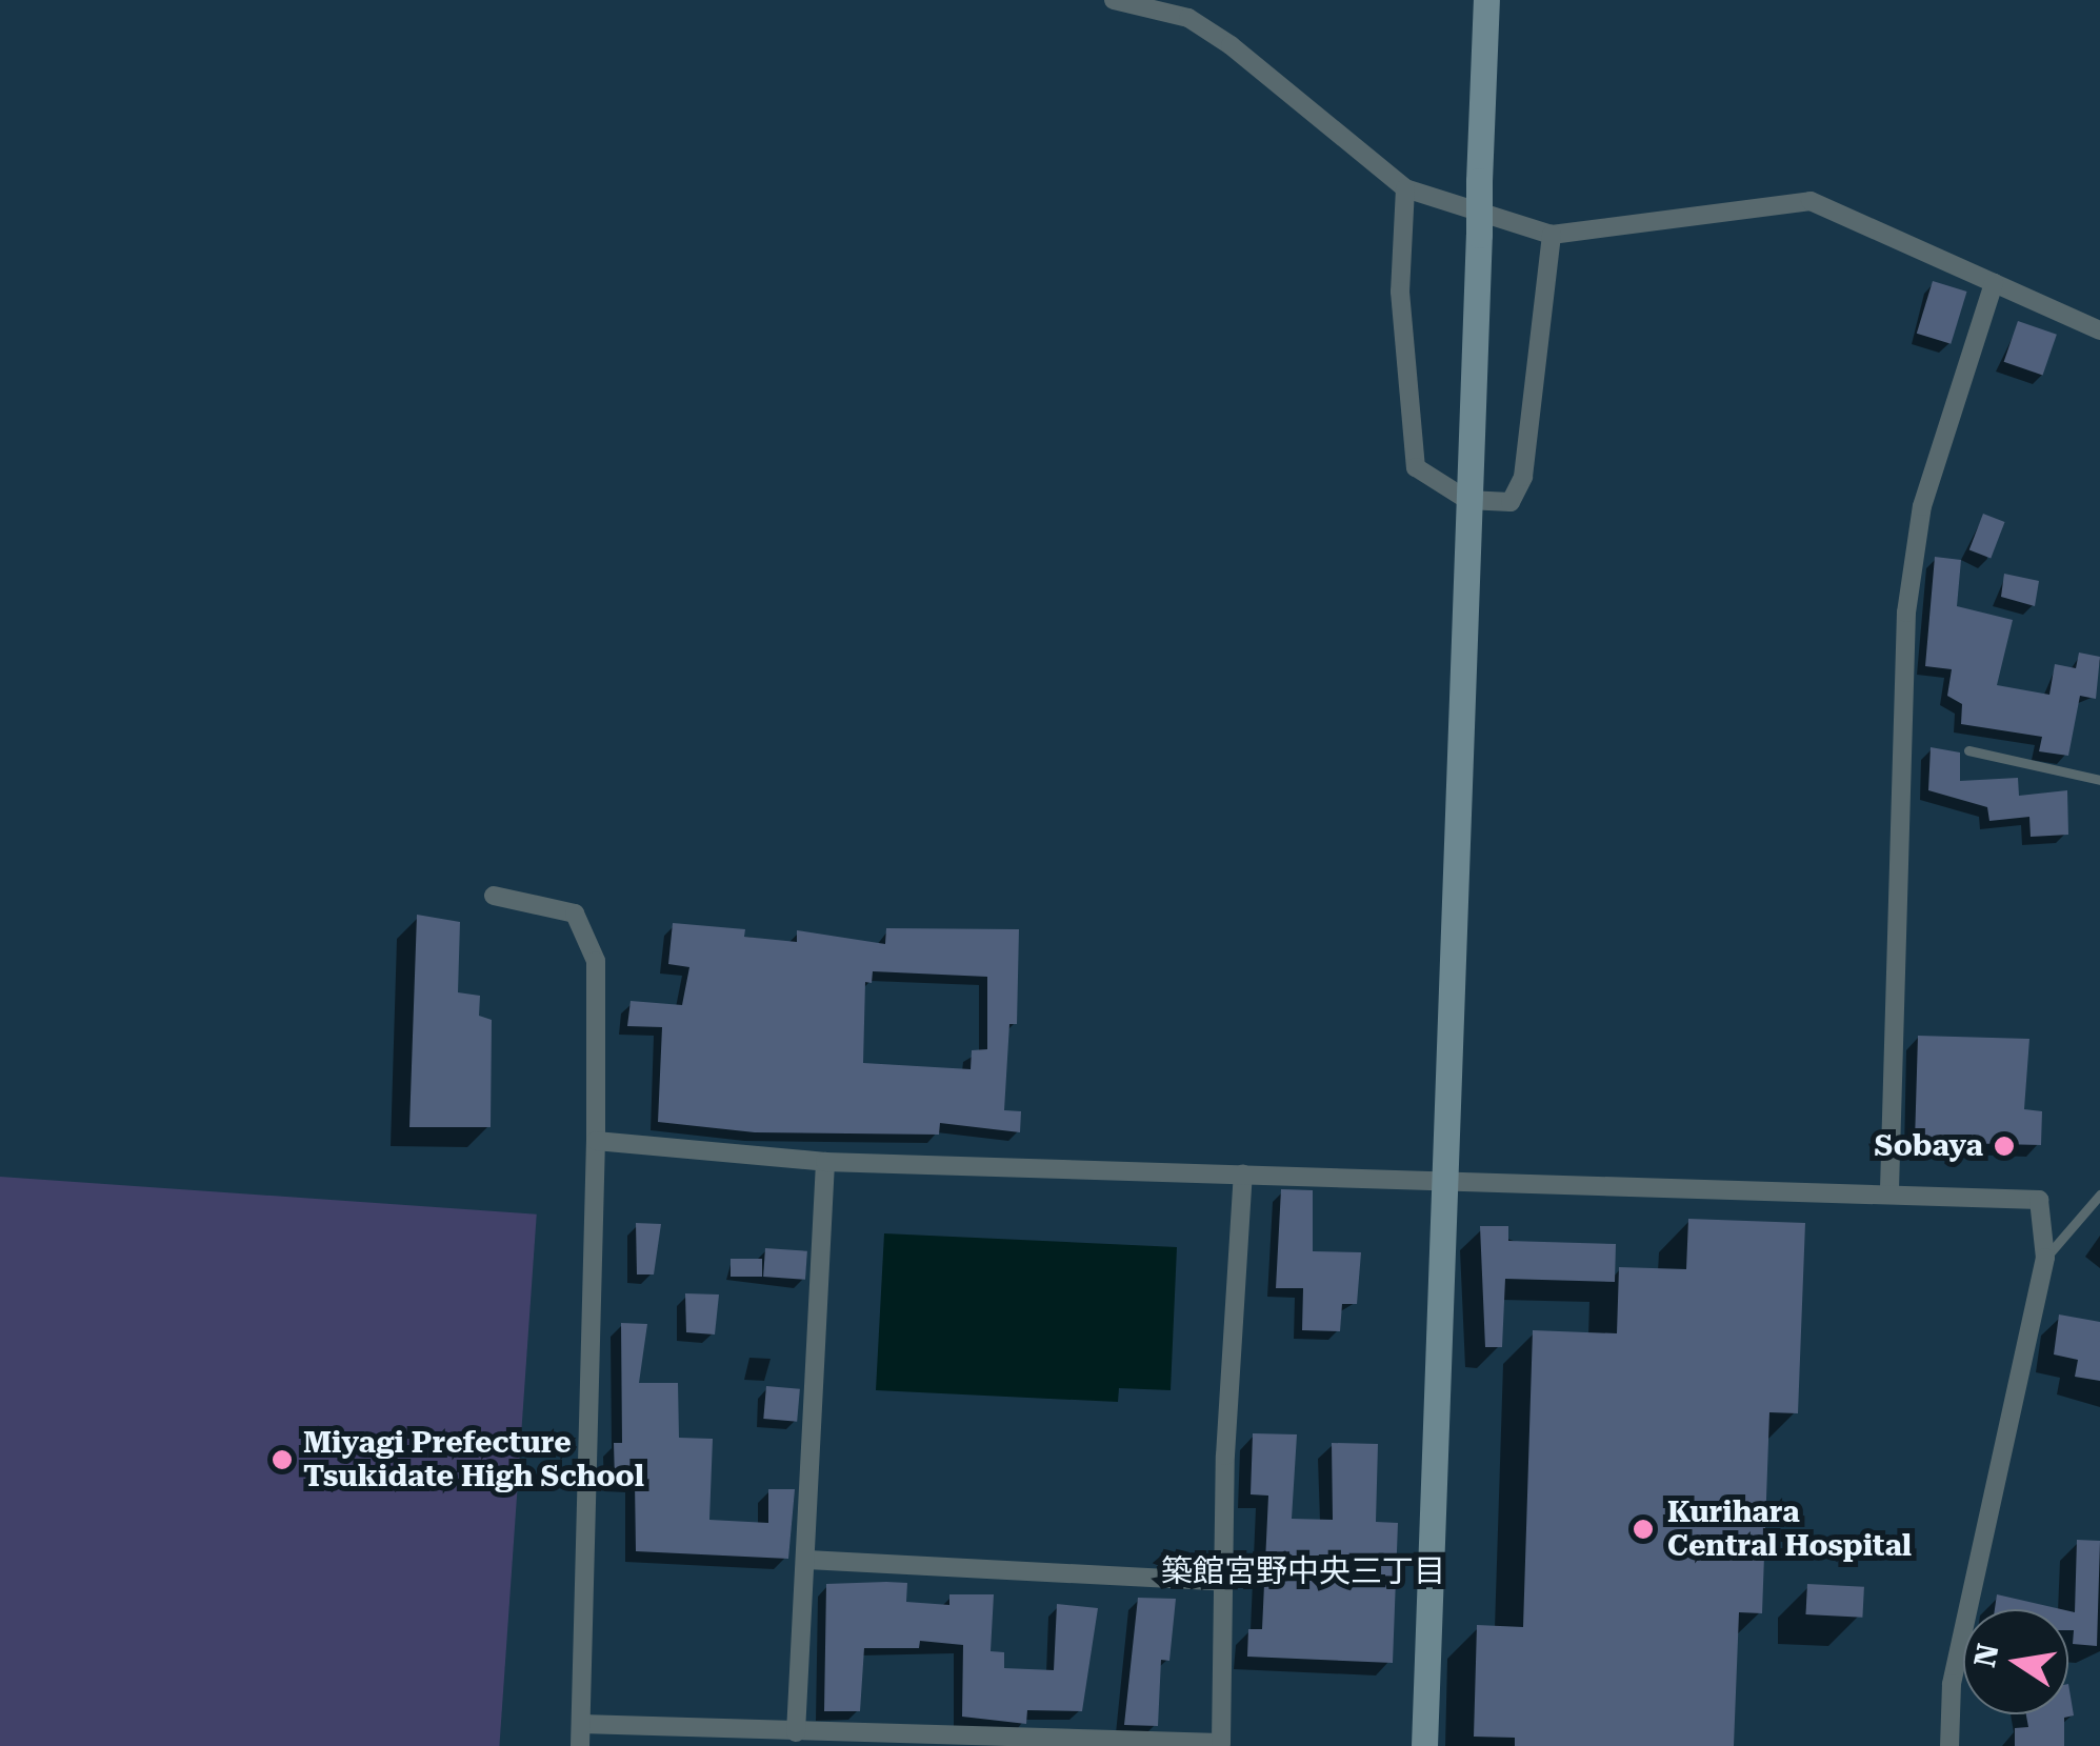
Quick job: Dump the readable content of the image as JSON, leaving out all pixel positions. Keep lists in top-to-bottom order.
{
  "districts": ["築館宮野中央三丁目"],
  "places": ["Sobaya", "Miyagi Prefecture Tsukidate High School", "Kurihara Central Hospital"],
  "north": "left"
}
